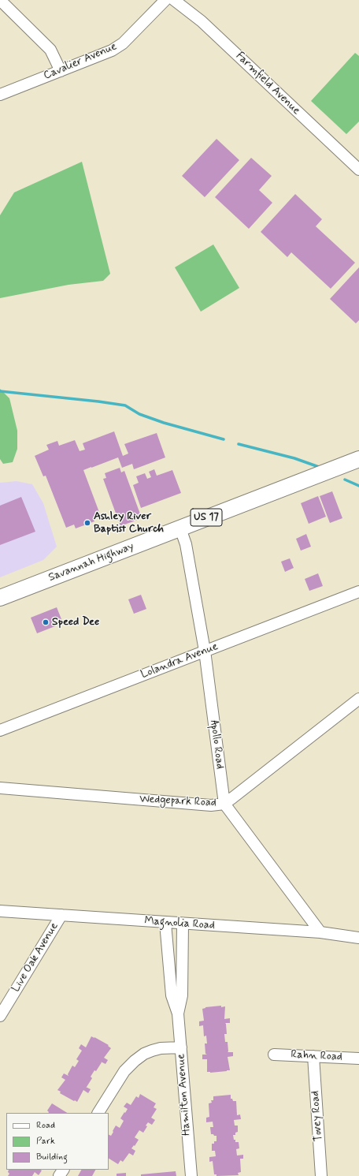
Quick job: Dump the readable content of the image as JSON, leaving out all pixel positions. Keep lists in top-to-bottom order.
{
  "streets": {
    "highway": ["US 17", "Savannah Highway"],
    "street": [
      "Cavalier Avenue",
      "Farmfield Avenue",
      "Lolandra Avenue",
      "Apollo Road",
      "Wedgepark Road",
      "Magnolia Road",
      "Live Oak Avenue",
      "Rahn Road",
      "Hamilton Avenue",
      "Tovey Road"
    ]
  },
  "crossings": [
    ["Savannah Highway", "Apollo Road"],
    ["Lolandra Avenue", "Apollo Road"],
    ["Apollo Road", "Wedgepark Road"],
    ["Apollo Road", "Magnolia Road"],
    ["Magnolia Road", "Live Oak Avenue"],
    ["Magnolia Road", "Hamilton Avenue"],
    ["Rahn Road", "Tovey Road"]
  ],
  "places": ["Ashley River Baptist Church", "Speed Dee"],
  "legend": ["Road", "Park", "Building"]
}
